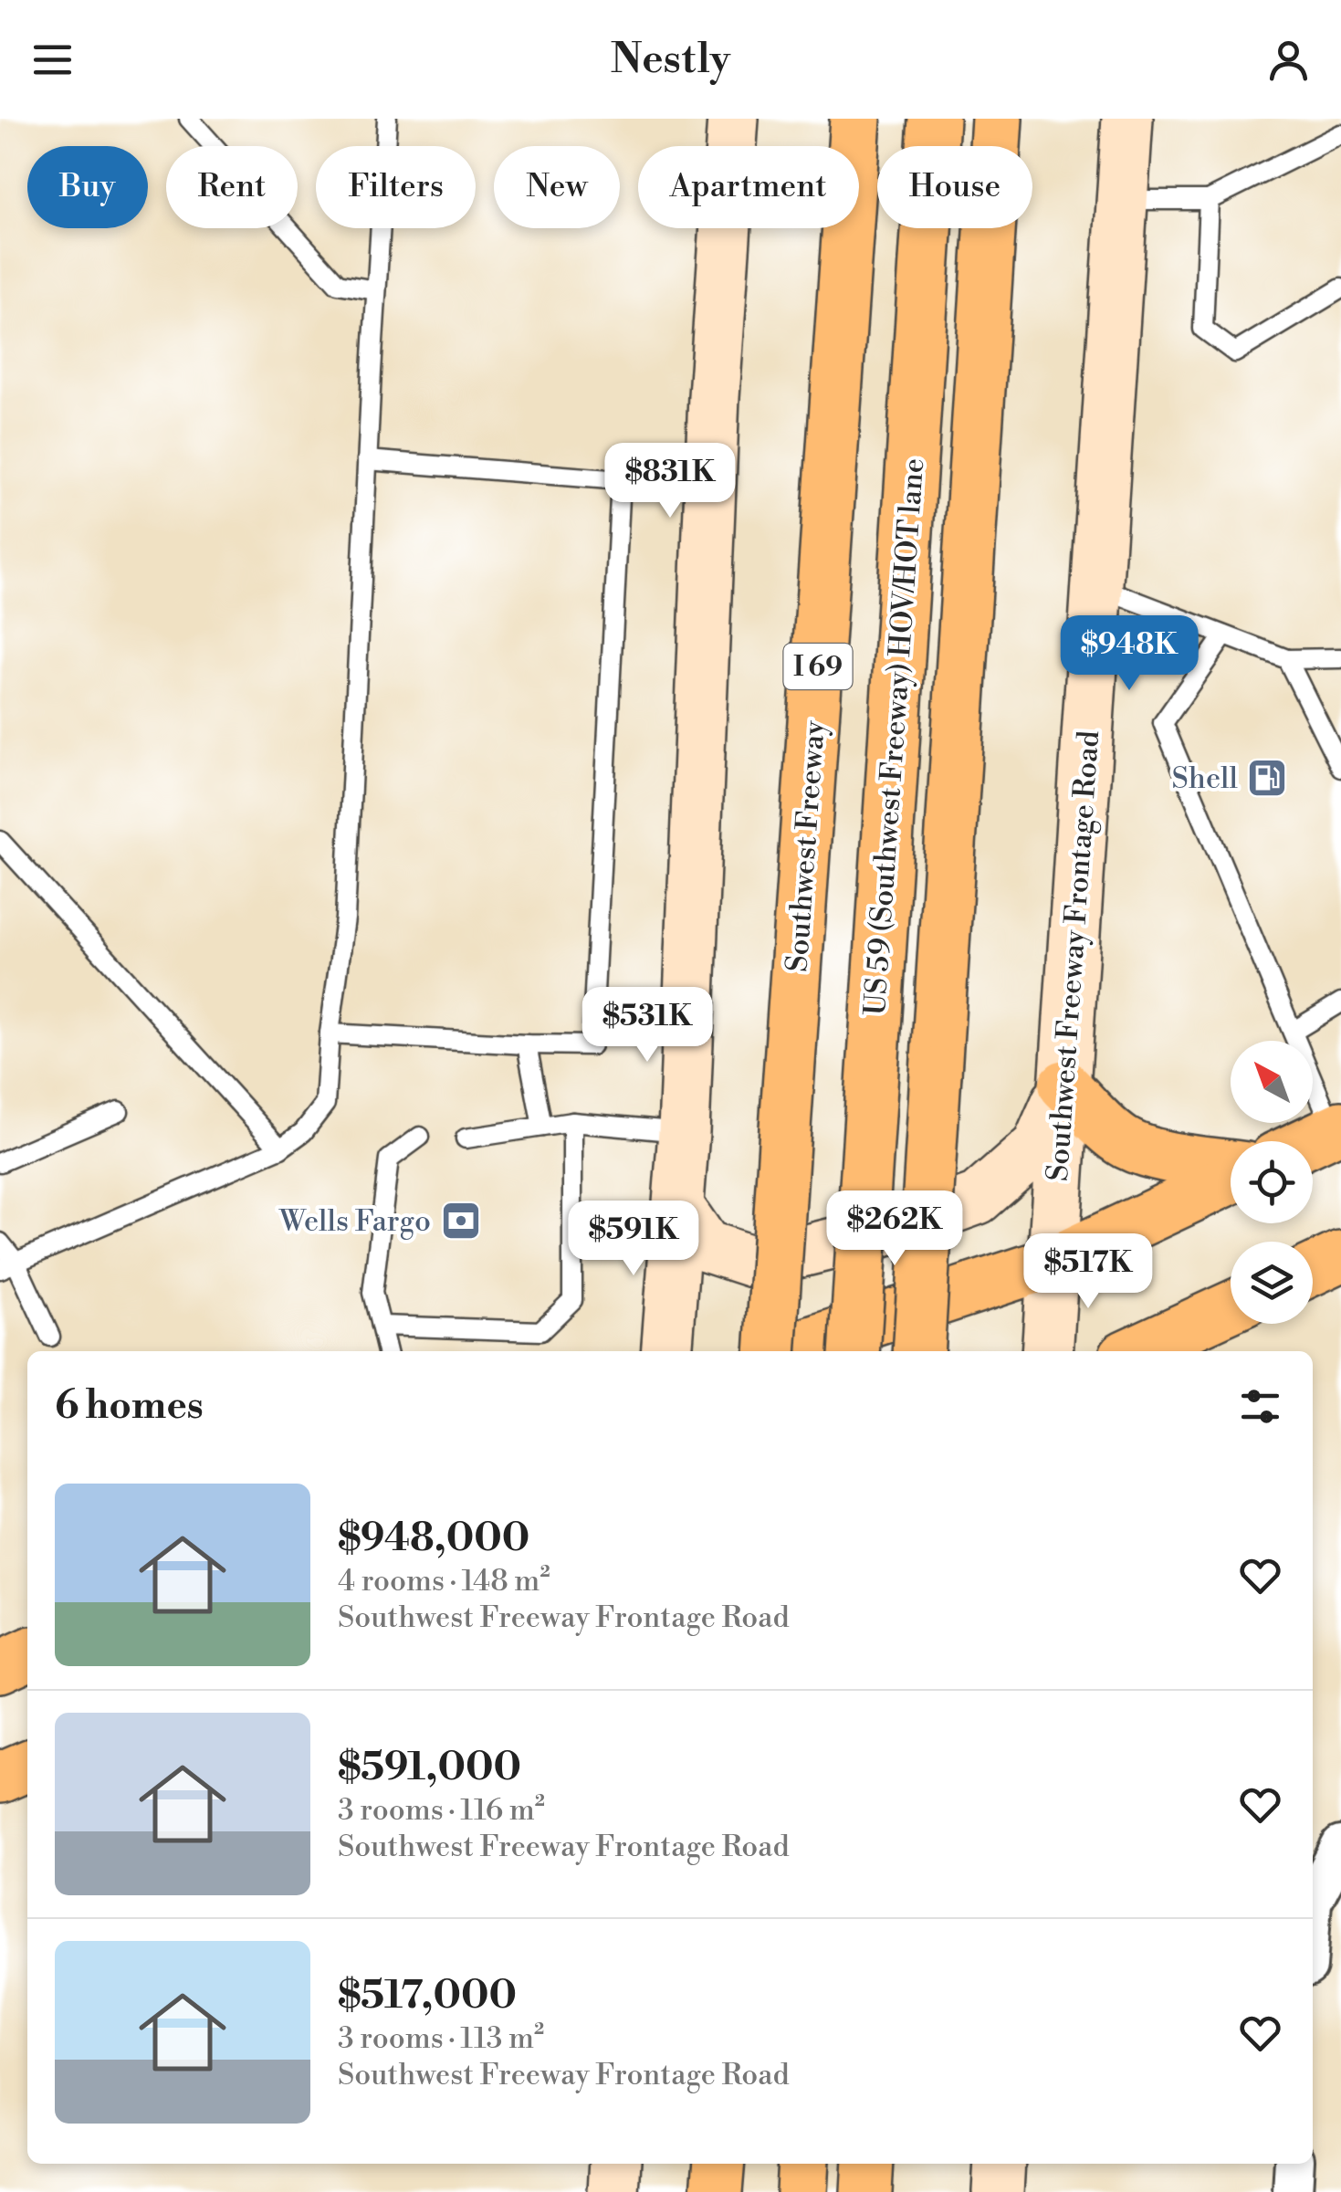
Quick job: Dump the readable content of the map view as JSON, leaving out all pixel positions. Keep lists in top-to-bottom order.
{
  "streets": {
    "main road": [
      "I 69",
      "US 59 (Southwest Freeway) HOV/HOT lane",
      "Southwest Freeway",
      "Southwest Freeway Frontage Road"
    ]
  },
  "places": {
    "fuel station": ["Shell"],
    "bank": ["Wells Fargo"]
  },
  "north": "top left",
  "page": {
    "header": "Nestly",
    "chip": [
      "Buy",
      "Rent",
      "Filters",
      "New",
      "Apartment",
      "House"
    ],
    "price": [
      "$831K",
      "$948K",
      "$531K",
      "$262K",
      "$591K",
      "$517K"
    ],
    "heading": "6 homes",
    "list": [
      {
        "name": "$948,000",
        "note": "4 rooms · 148 m² · Southwest Freeway Frontage Road"
      },
      {
        "name": "$591,000",
        "note": "3 rooms · 116 m² · Southwest Freeway Frontage Road"
      },
      {
        "name": "$517,000",
        "note": "3 rooms · 113 m² · Southwest Freeway Frontage Road"
      }
    ]
  }
}
